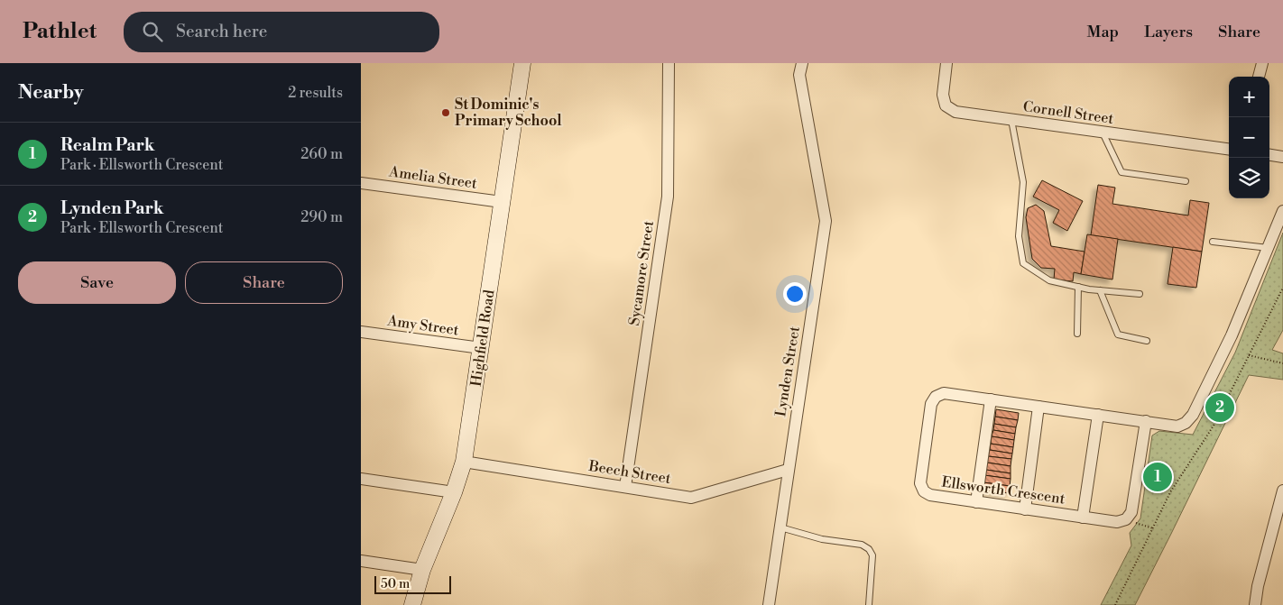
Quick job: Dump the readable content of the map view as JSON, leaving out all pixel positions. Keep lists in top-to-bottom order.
{
  "streets": {
    "main road": ["Highfield Road"],
    "street": [
      "Cornell Street",
      "Amelia Street",
      "Sycamore Street",
      "Amy Street",
      "Lynden Street",
      "Beech Street",
      "Ellsworth Crescent"
    ]
  },
  "crossings": [
    ["Amelia Street", "Highfield Road"],
    ["Sycamore Street", "Beech Street"],
    ["Amy Street", "Highfield Road"],
    ["Highfield Road", "Beech Street"],
    ["Lynden Street", "Beech Street"]
  ],
  "places": ["St Dominic's Primary School"],
  "scale_bar": "50 m",
  "page": {
    "header": "Pathlet",
    "search": "Search here",
    "nav": ["Map", "Layers", "Share"],
    "heading": ["Nearby", "2 results"],
    "map_buttons": ["+", "−"],
    "list": [
      {
        "mark": "1",
        "name": "Realm Park",
        "note": "Park · Ellsworth Crescent",
        "value": "260 m"
      },
      {
        "mark": "2",
        "name": "Lynden Park",
        "note": "Park · Ellsworth Crescent",
        "value": "290 m"
      }
    ],
    "buttons": ["Save", "Share"],
    "pins": ["2", "1"],
    "scale": "50 m"
  }
}
